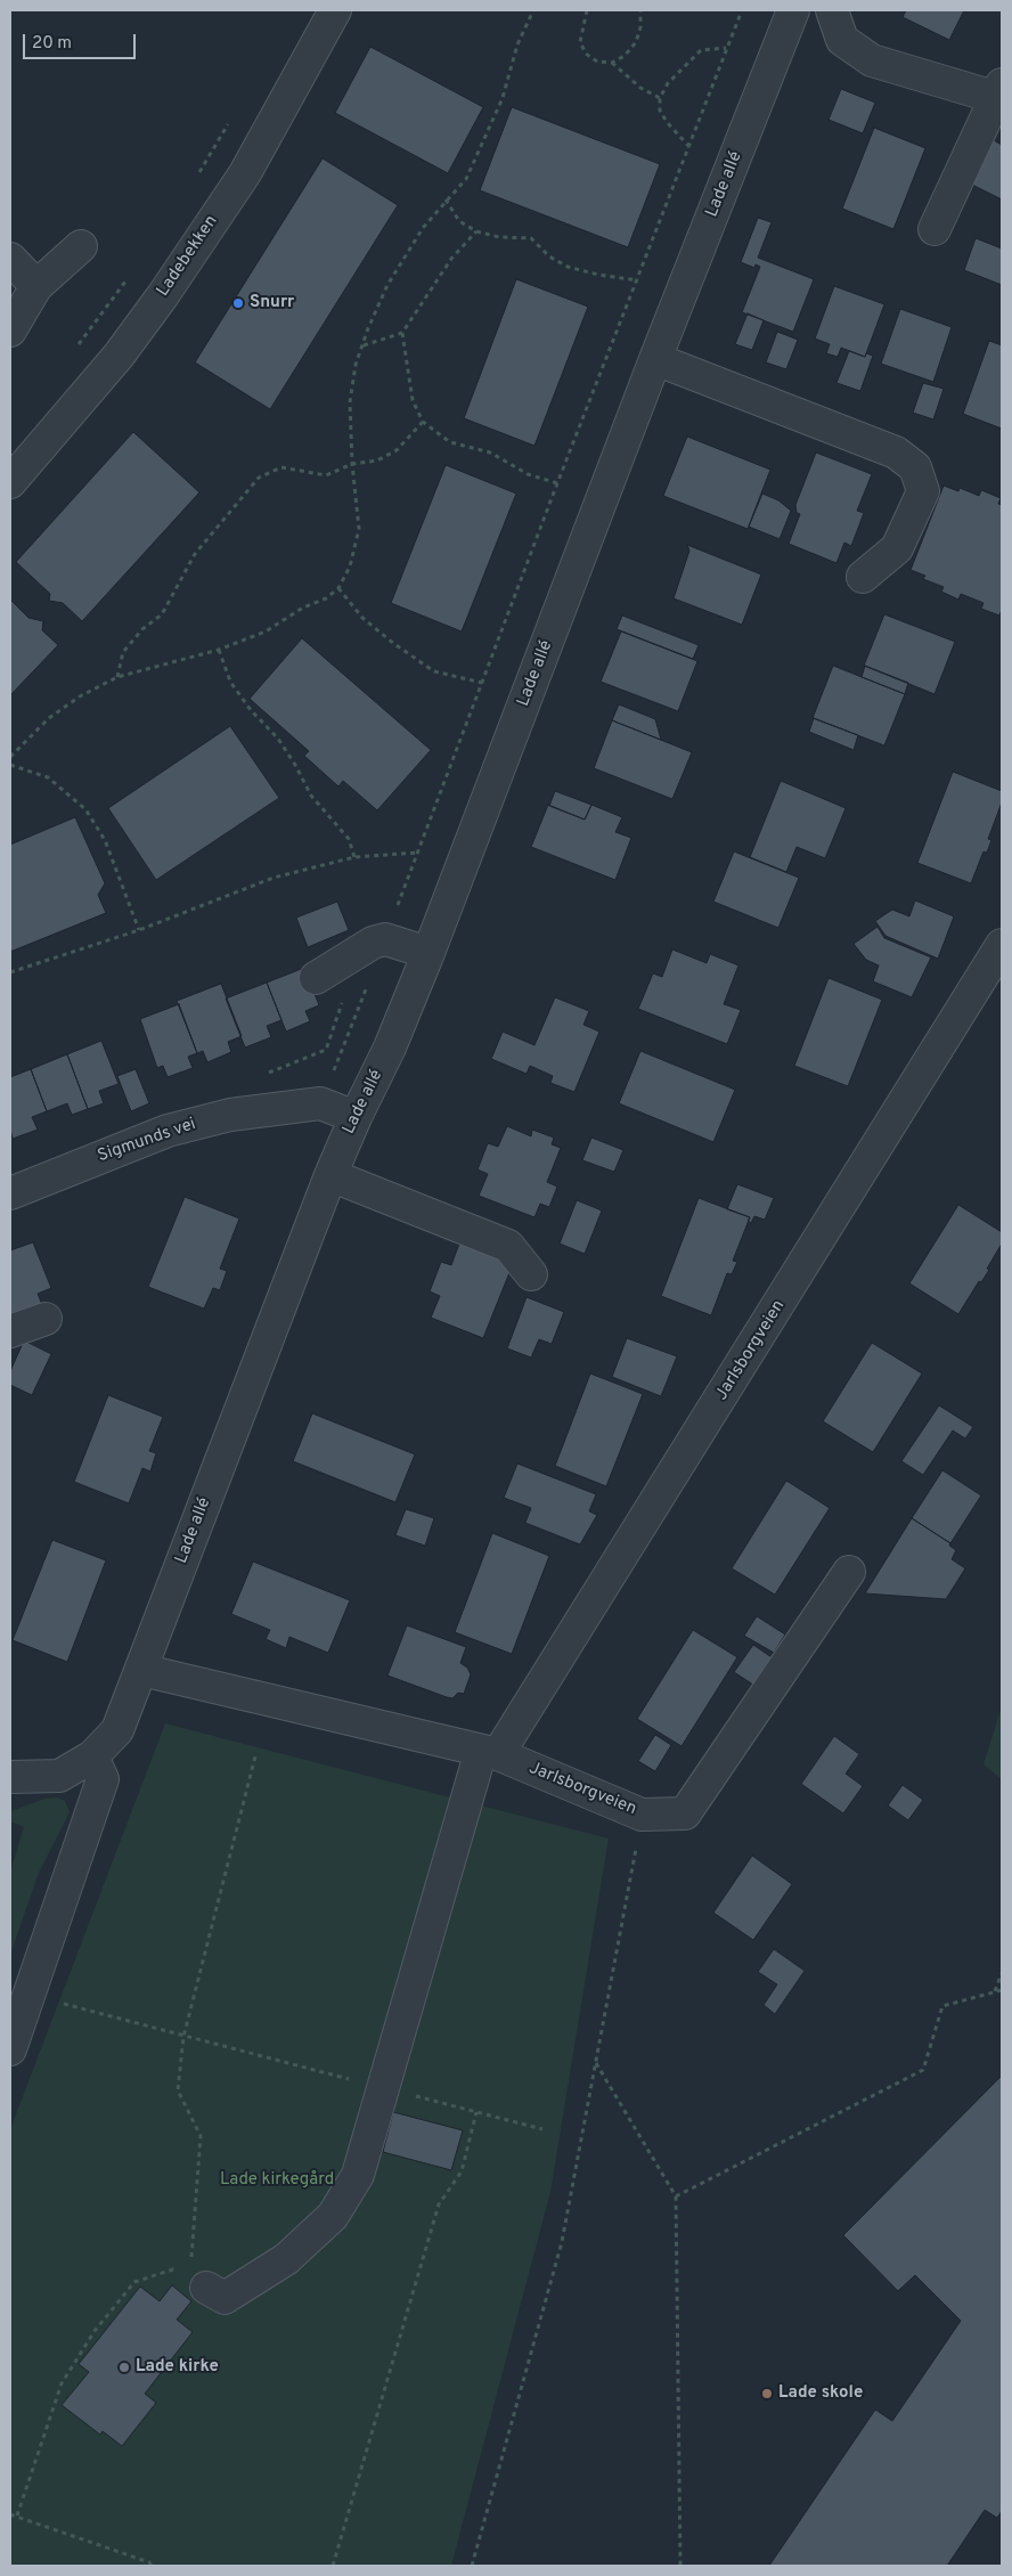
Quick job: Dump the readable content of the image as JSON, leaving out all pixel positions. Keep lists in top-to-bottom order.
{
  "streets": {
    "street": [
      "Lade allé",
      "Ladebekken",
      "Sigmunds vei",
      "Jarlsborgveien"
    ]
  },
  "crossings": [
    ["Lade allé", "Sigmunds vei"],
    ["Lade allé", "Jarlsborgveien"]
  ],
  "parks": ["Lade kirkegård"],
  "places": ["Snurr", "Lade kirke", "Lade skole"],
  "scale_bar": "20 m"
}
